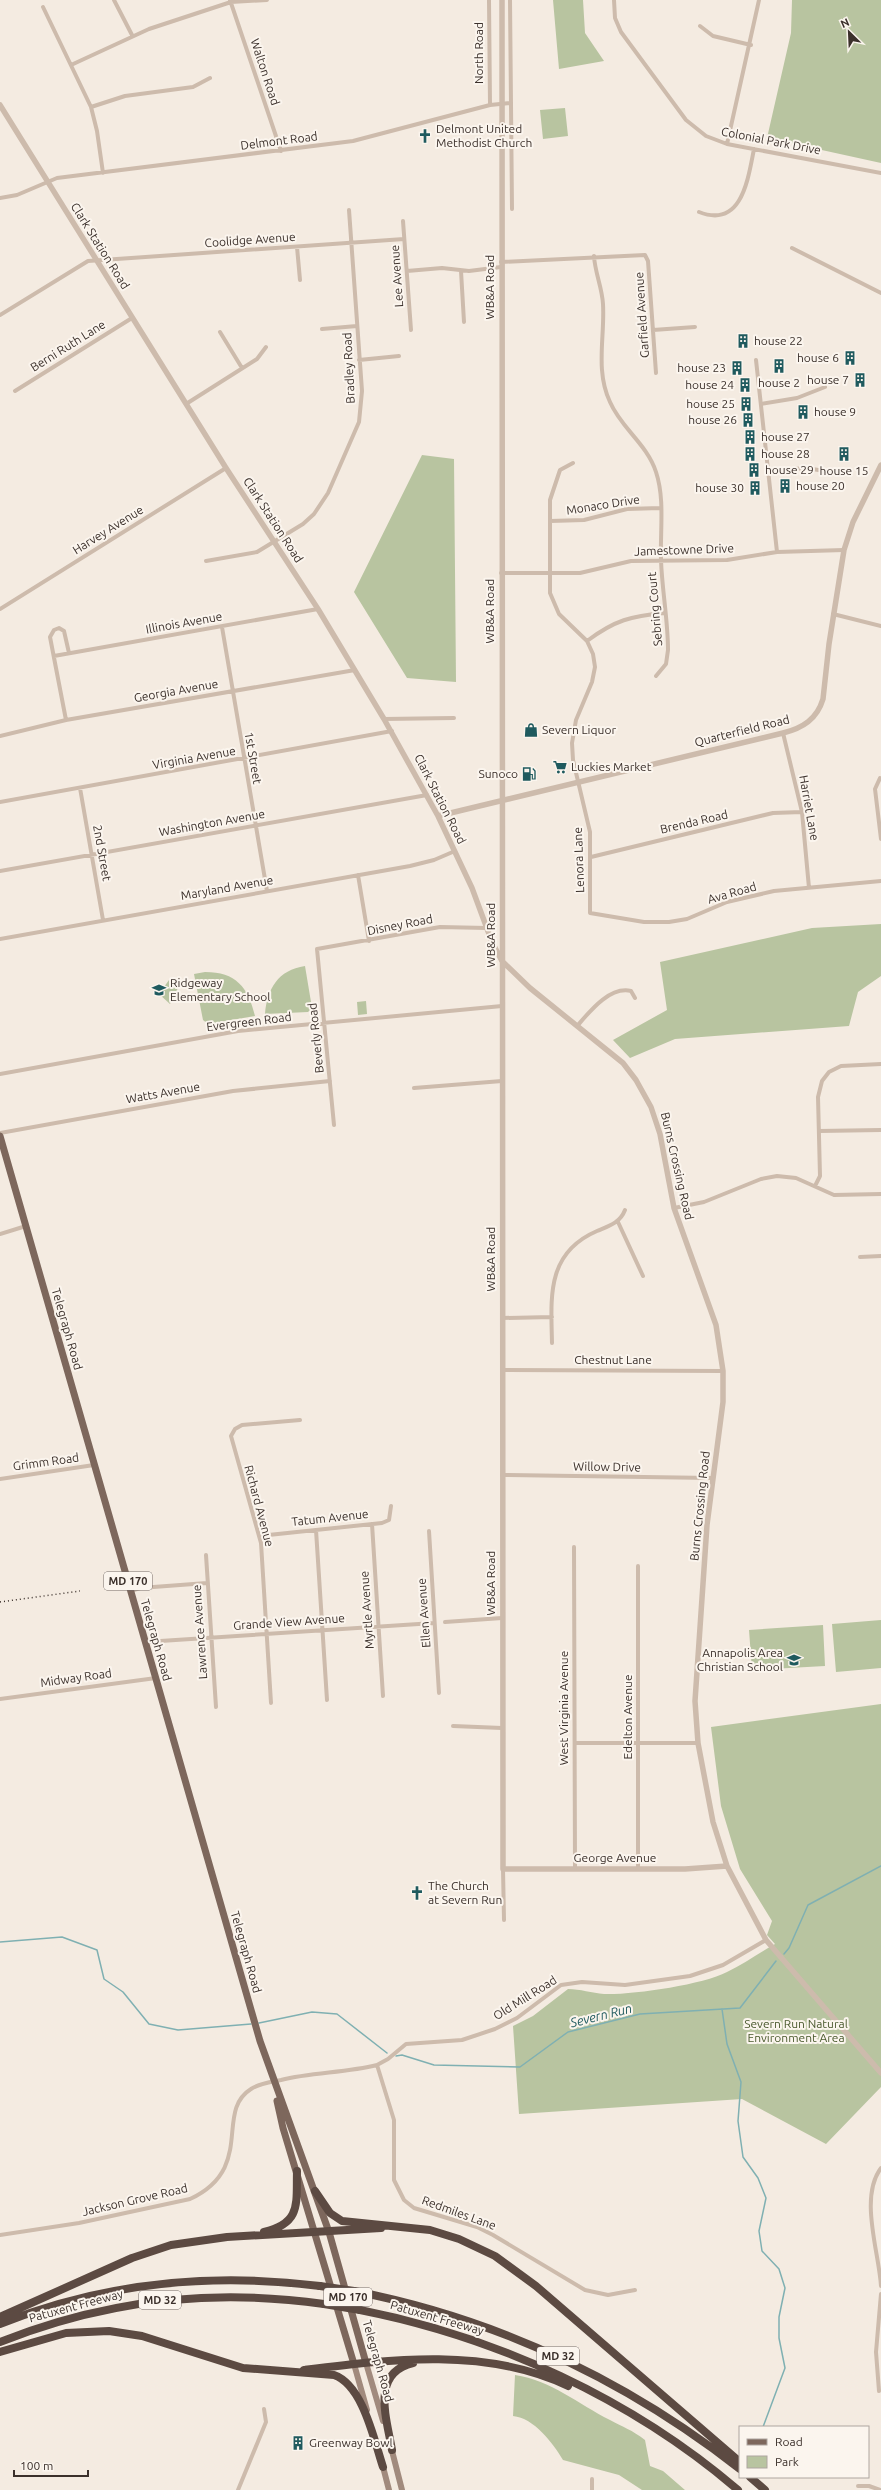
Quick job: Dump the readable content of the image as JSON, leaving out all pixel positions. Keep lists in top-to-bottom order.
{
  "streets": {
    "highway": ["MD 32", "Patuxent Freeway"],
    "main road": ["Telegraph Road", "MD 170"],
    "street": [
      "North Road",
      "Walton Road",
      "Delmont Road",
      "Colonial Park Drive",
      "Coolidge Avenue",
      "Clark Station Road",
      "Lee Avenue",
      "WB&A Road",
      "Garfield Avenue",
      "Berni Ruth Lane",
      "Bradley Road",
      "Monaco Drive",
      "Harvey Avenue",
      "Jamestowne Drive",
      "Sebring Court",
      "Illinois Avenue",
      "Georgia Avenue",
      "Quarterfield Road",
      "Virginia Avenue",
      "1st Street",
      "Harriet Lane",
      "Brenda Road",
      "Washington Avenue",
      "2nd Street",
      "Lenora Lane",
      "Maryland Avenue",
      "Ava Road",
      "Disney Road",
      "Evergreen Road",
      "Beverly Road",
      "Watts Avenue",
      "Burns Crossing Road",
      "Chestnut Lane",
      "Grimm Road",
      "Willow Drive",
      "Richard Avenue",
      "Tatum Avenue",
      "Myrtle Avenue",
      "Ellen Avenue",
      "Grande View Avenue",
      "Lawrence Avenue",
      "Midway Road",
      "West Virginia Avenue",
      "Edelton Avenue",
      "George Avenue",
      "Old Mill Road",
      "Jackson Grove Road",
      "Redmiles Lane"
    ]
  },
  "crossings": [
    ["North Road", "Delmont Road"],
    ["Walton Road", "Delmont Road"],
    ["Delmont Road", "Clark Station Road"],
    ["Delmont Road", "WB&A Road"],
    ["Coolidge Avenue", "Clark Station Road"],
    ["Coolidge Avenue", "Lee Avenue"],
    ["Coolidge Avenue", "Bradley Road"],
    ["Clark Station Road", "WB&A Road"],
    ["Clark Station Road", "Berni Ruth Lane"],
    ["Clark Station Road", "Bradley Road"],
    ["Clark Station Road", "Harvey Avenue"],
    ["Clark Station Road", "Illinois Avenue"],
    ["Clark Station Road", "Georgia Avenue"],
    ["Clark Station Road", "Quarterfield Road"],
    ["Clark Station Road", "Virginia Avenue"],
    ["Clark Station Road", "Washington Avenue"],
    ["Clark Station Road", "Maryland Avenue"],
    ["Clark Station Road", "Disney Road"],
    ["Clark Station Road", "Burns Crossing Road"],
    ["WB&A Road", "Jamestowne Drive"],
    ["WB&A Road", "Quarterfield Road"],
    ["WB&A Road", "Evergreen Road"],
    ["WB&A Road", "Burns Crossing Road"],
    ["WB&A Road", "Chestnut Lane"],
    ["WB&A Road", "Willow Drive"],
    ["WB&A Road", "George Avenue"],
    ["Garfield Avenue", "Sebring Court"],
    ["Monaco Drive", "Sebring Court"],
    ["Jamestowne Drive", "Sebring Court"],
    ["Jamestowne Drive", "Quarterfield Road"],
    ["Illinois Avenue", "1st Street"],
    ["Georgia Avenue", "1st Street"],
    ["Quarterfield Road", "Harriet Lane"],
    ["Quarterfield Road", "Lenora Lane"],
    ["Virginia Avenue", "1st Street"],
    ["Virginia Avenue", "2nd Street"],
    ["1st Street", "Washington Avenue"],
    ["1st Street", "Maryland Avenue"],
    ["Harriet Lane", "Brenda Road"],
    ["Harriet Lane", "Ava Road"],
    ["Brenda Road", "Lenora Lane"],
    ["Washington Avenue", "2nd Street"],
    ["2nd Street", "Maryland Avenue"],
    ["Lenora Lane", "Ava Road"],
    ["Disney Road", "Beverly Road"],
    ["Evergreen Road", "Beverly Road"],
    ["Beverly Road", "Watts Avenue"],
    ["Watts Avenue", "Telegraph Road"],
    ["Burns Crossing Road", "Chestnut Lane"],
    ["Burns Crossing Road", "Willow Drive"],
    ["Burns Crossing Road", "George Avenue"],
    ["Burns Crossing Road", "Old Mill Road"],
    ["Telegraph Road", "Grimm Road"],
    ["Telegraph Road", "Grande View Avenue"],
    ["Telegraph Road", "Midway Road"],
    ["Telegraph Road", "Old Mill Road"],
    ["Telegraph Road", "Jackson Grove Road"],
    ["Richard Avenue", "Tatum Avenue"],
    ["Richard Avenue", "Grande View Avenue"],
    ["Tatum Avenue", "Myrtle Avenue"],
    ["Myrtle Avenue", "Grande View Avenue"],
    ["Ellen Avenue", "Grande View Avenue"],
    ["Grande View Avenue", "Lawrence Avenue"],
    ["West Virginia Avenue", "George Avenue"],
    ["Edelton Avenue", "George Avenue"],
    ["Old Mill Road", "Jackson Grove Road"],
    ["Old Mill Road", "Redmiles Lane"]
  ],
  "water": ["Severn Run"],
  "parks": ["Severn Run Natural Environment Area"],
  "places": {
    "church": ["Delmont United Methodist Church", "The Church at Severn Run"],
    "building": [
      "house 22",
      "house 6",
      "house 2",
      "house 23",
      "house 7",
      "house 24",
      "house 25",
      "house 9",
      "house 26",
      "house 27",
      "house 28",
      "house 15",
      "house 29",
      "house 20",
      "house 30",
      "Greenway Bowl"
    ],
    "shop": ["Severn Liquor"],
    "supermarket": ["Luckies Market"],
    "fuel station": ["Sunoco"],
    "school or university": ["Ridgeway Elementary School", "Annapolis Area Christian School"]
  },
  "legend": ["Road", "Park"],
  "scale_bar": "100 m",
  "north": "top left"
}
